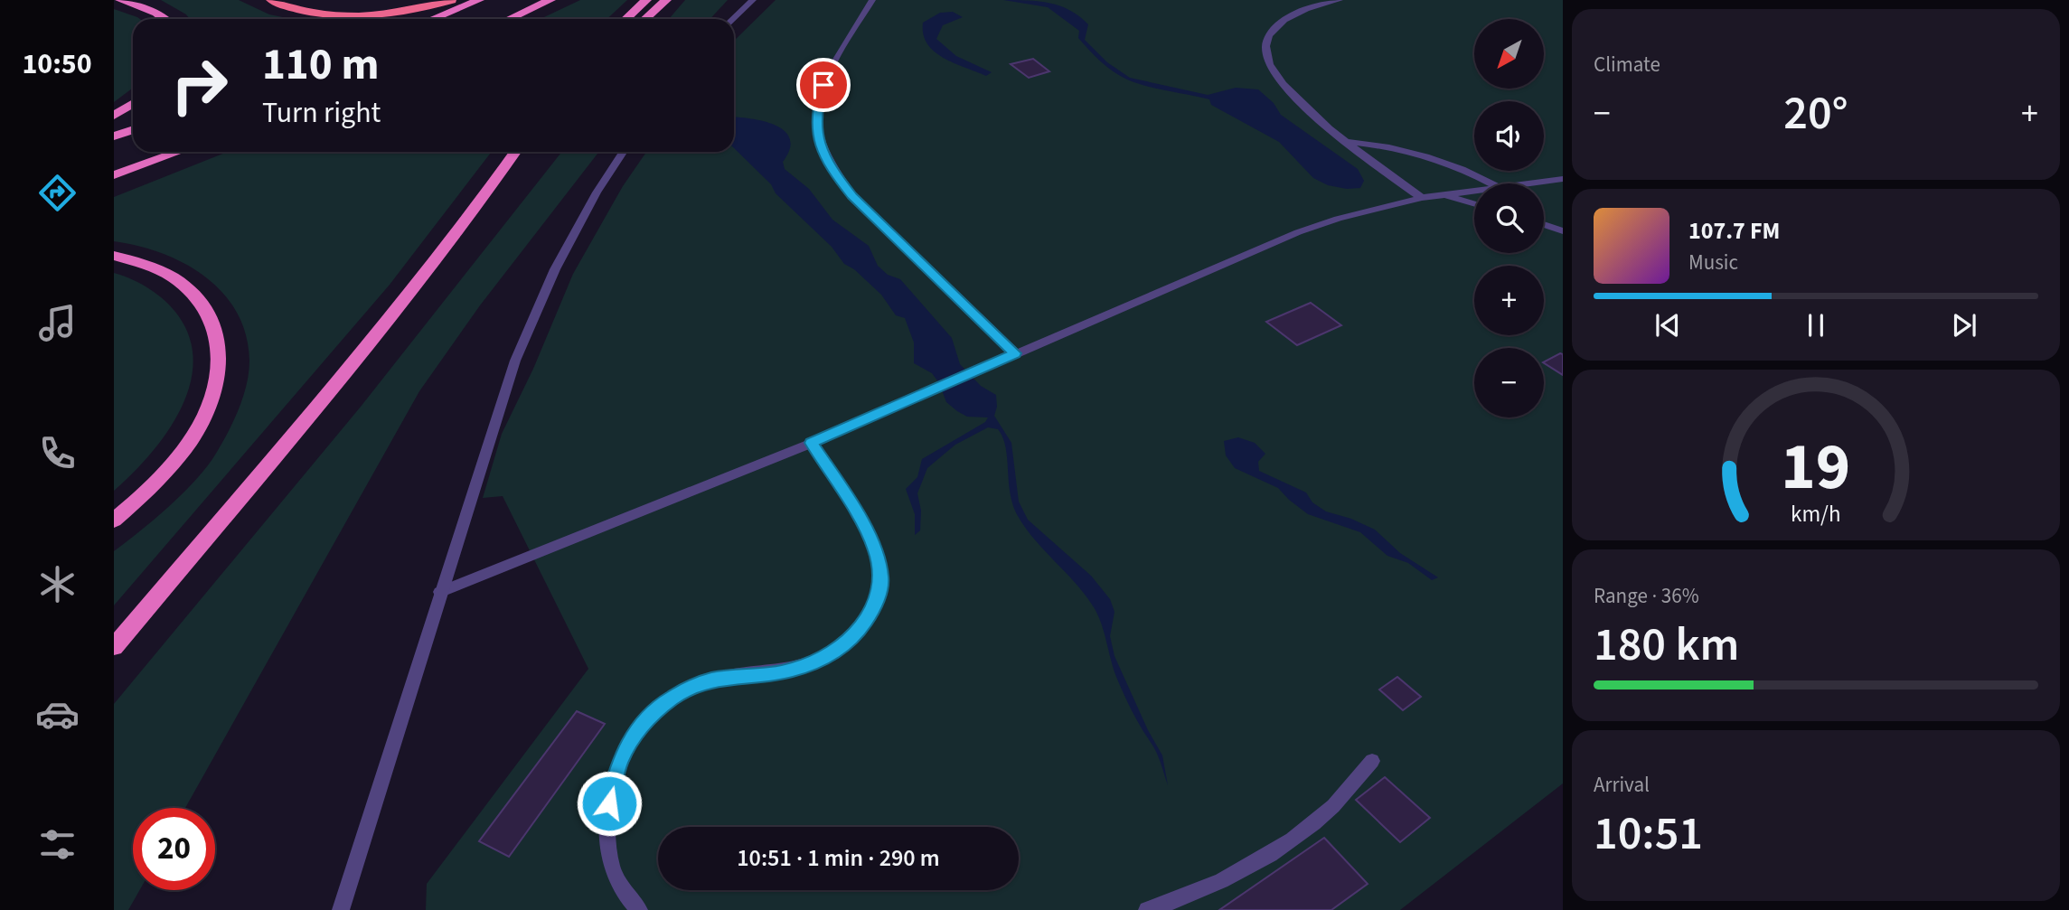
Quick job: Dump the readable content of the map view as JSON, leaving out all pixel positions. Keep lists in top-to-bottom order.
{
  "north": "bottom left",
  "page": {
    "tabs": "10:50",
    "tile": [
      "Climate",
      ["Range · 36%", "180 km"],
      ["Arrival", "10:51"]
    ],
    "map_buttons": ["+", "−"],
    "turn": ["110 m", "Turn right"],
    "heat": ["−", "20°", "+"],
    "song": ["107.7 FM", "Music"],
    "limit": "20",
    "trip": "10:51 · 1 min · 290 m",
    "gauge": ["19", "km/h"]
  }
}
